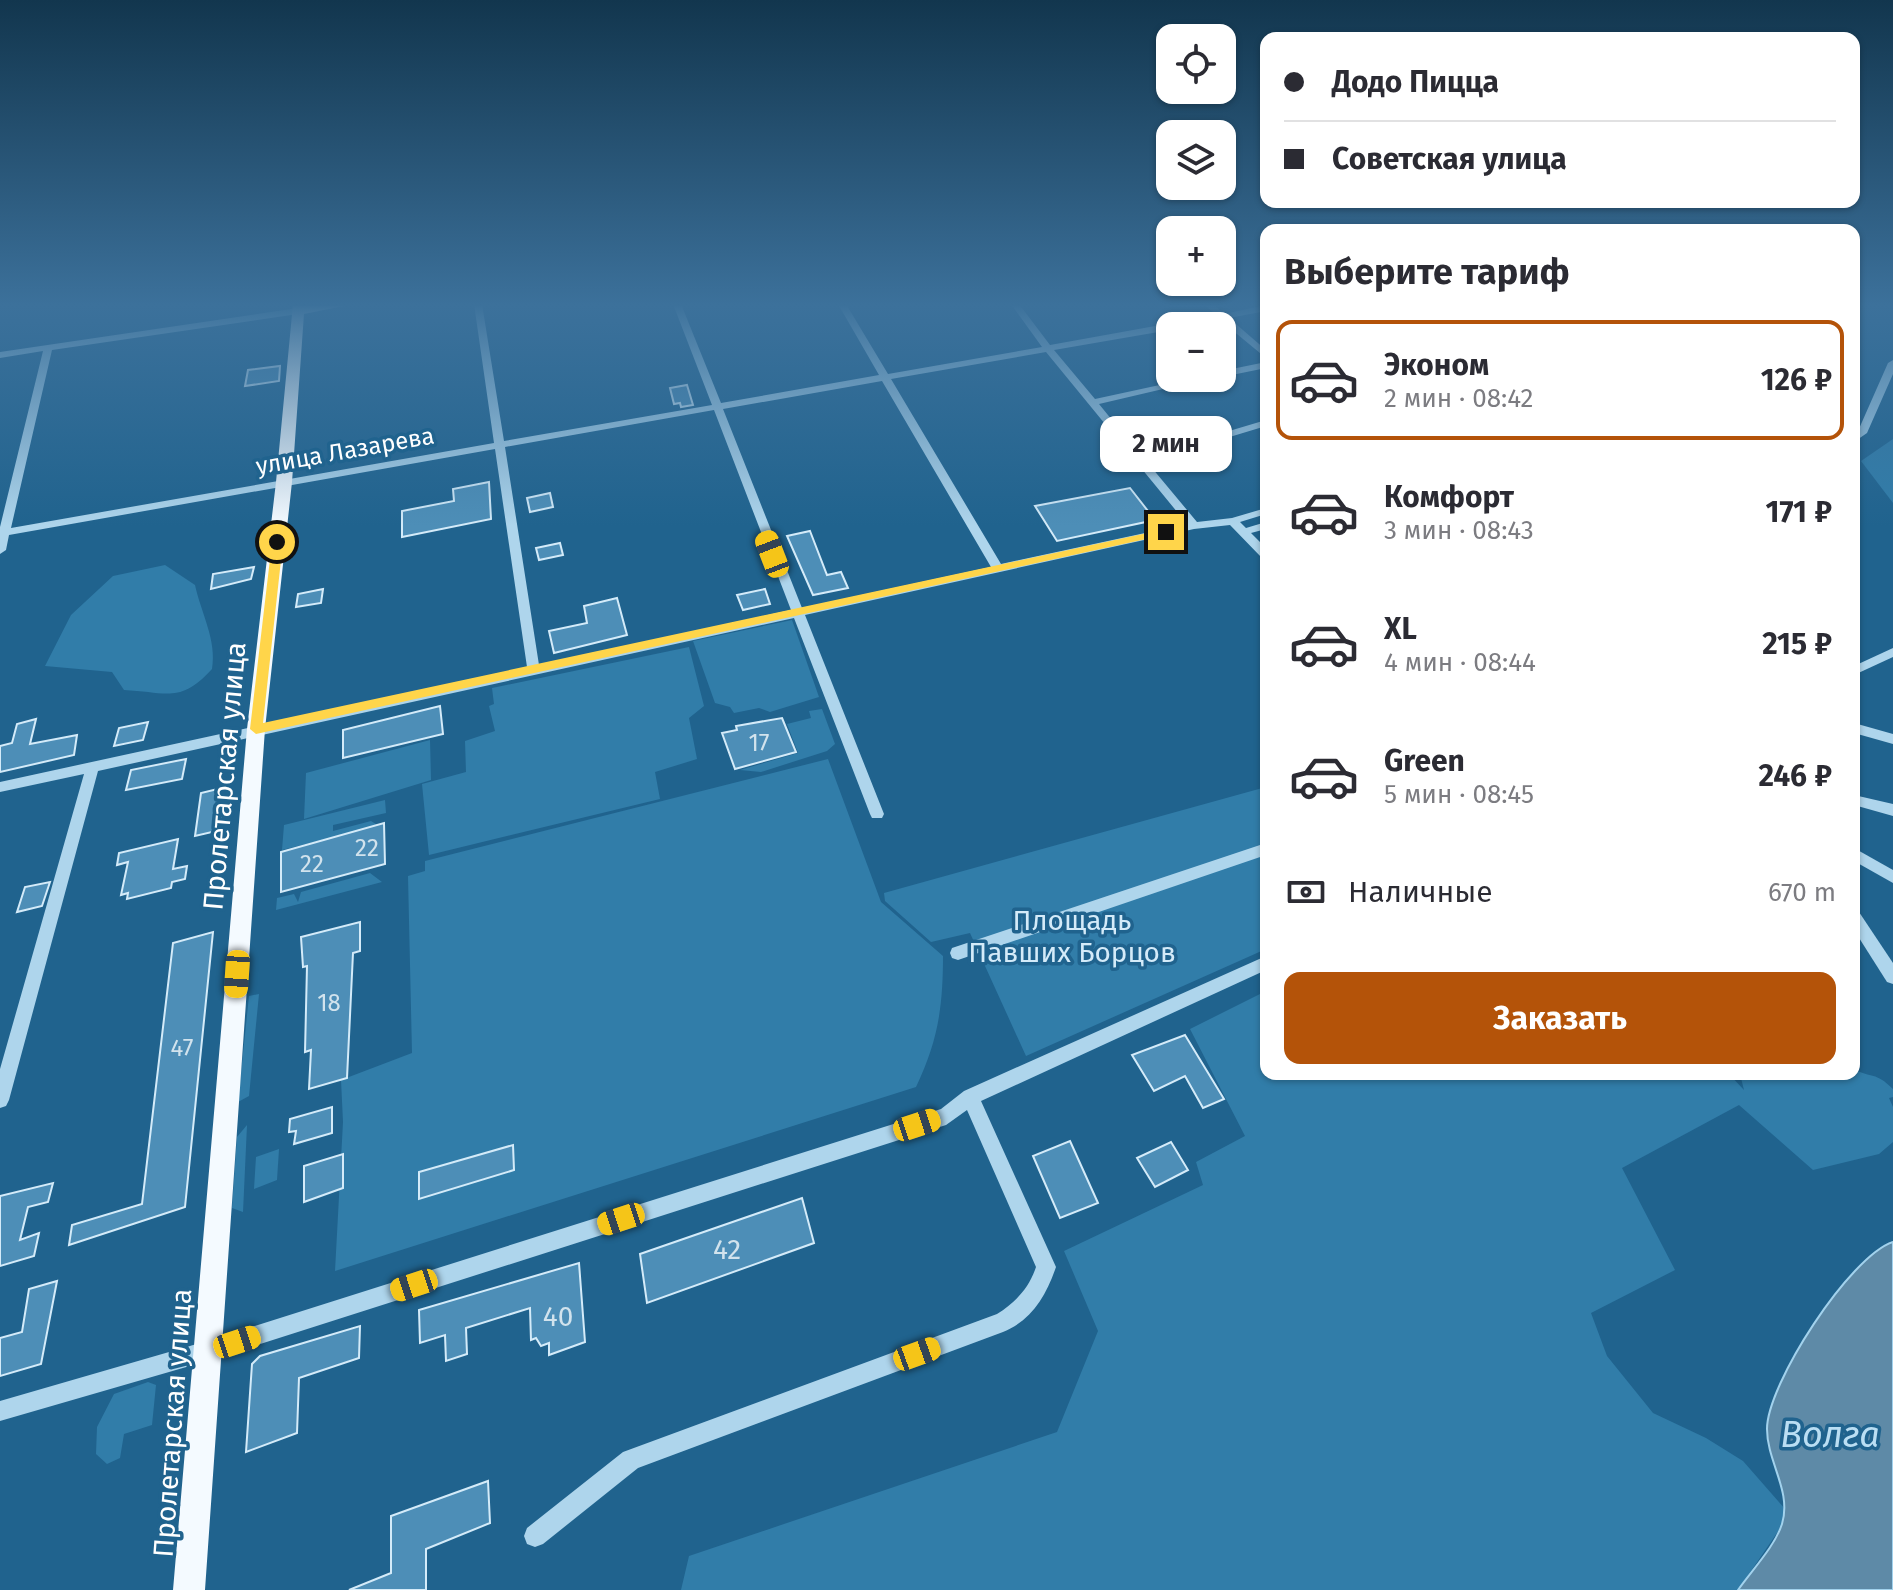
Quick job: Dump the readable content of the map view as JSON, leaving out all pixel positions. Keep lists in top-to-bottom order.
{
  "streets": {
    "main road": ["Пролетарская улица"],
    "street": ["улица Лазарева"]
  },
  "crossings": [
    ["улица Лазарева", "Пролетарская улица"]
  ],
  "water": ["Волга"],
  "parks": ["Площадь Павших Борцов"],
  "house_numbers": [
    "17",
    "22",
    "22",
    "18",
    "47",
    "42",
    "40"
  ],
  "page": {
    "map_buttons": ["+", "−"],
    "banner": ["Додо Пицца", "Советская улица"],
    "heading": "Выберите тариф",
    "list": [
      {
        "name": "Эконом",
        "note": "2 мин · 08:42",
        "value": "126 ₽"
      },
      {
        "name": "Комфорт",
        "note": "3 мин · 08:43",
        "value": "171 ₽"
      },
      {
        "name": "XL",
        "note": "4 мин · 08:44",
        "value": "215 ₽"
      },
      {
        "name": "Green",
        "note": "5 мин · 08:45",
        "value": "246 ₽"
      }
    ],
    "bubble": "2 мин",
    "pay": ["Наличные", "670 m"],
    "buttons": "Заказать"
  }
}
